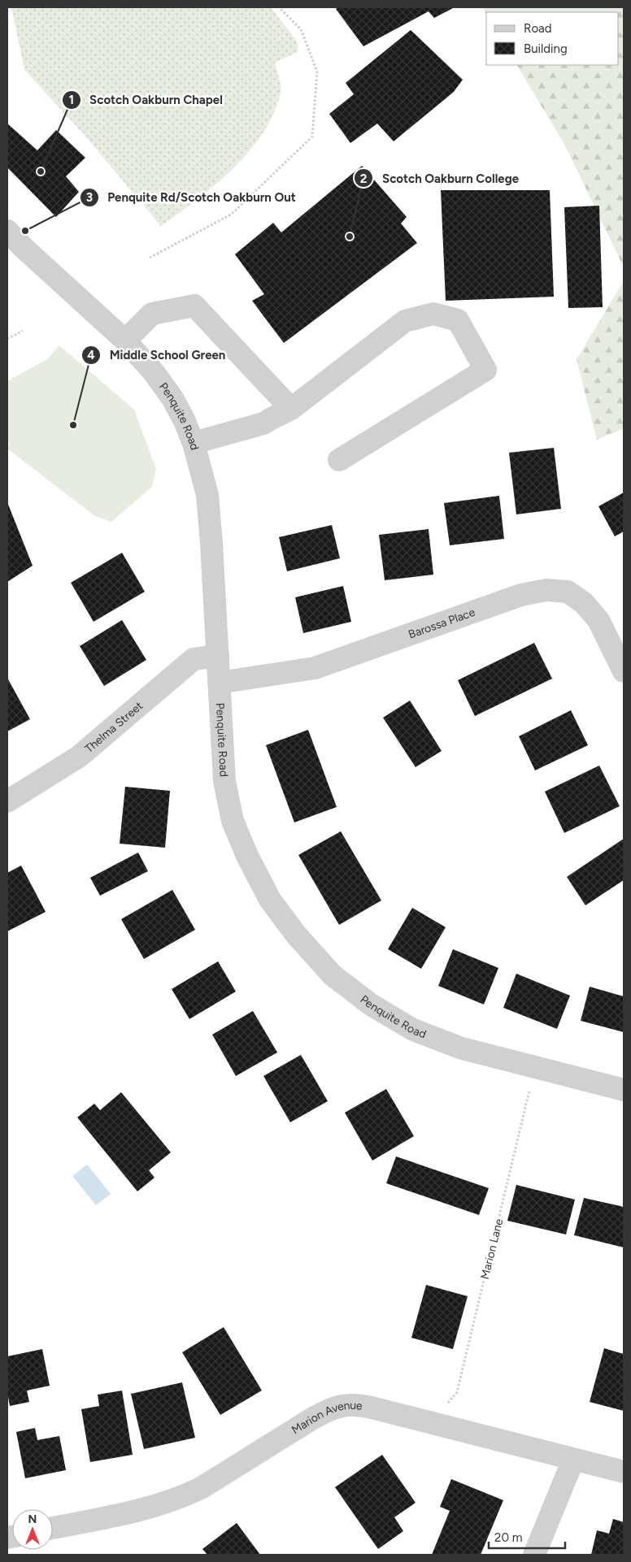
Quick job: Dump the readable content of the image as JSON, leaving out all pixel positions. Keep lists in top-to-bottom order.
{
  "streets": {
    "street": [
      "Penquite Road",
      "Barossa Place",
      "Thelma Street",
      "Marion Avenue"
    ],
    "path": ["Marion Lane"]
  },
  "crossings": [
    ["Penquite Road", "Barossa Place"],
    ["Penquite Road", "Thelma Street"],
    ["Penquite Road", "Marion Lane"],
    ["Marion Lane", "Marion Avenue"]
  ],
  "places": [
    "Scotch Oakburn Chapel",
    "Penquite Rd/Scotch Oakburn Out",
    "Scotch Oakburn College",
    "Middle School Green"
  ],
  "legend": ["Road", "Building"],
  "scale_bar": "20 m",
  "north": "top"
}
